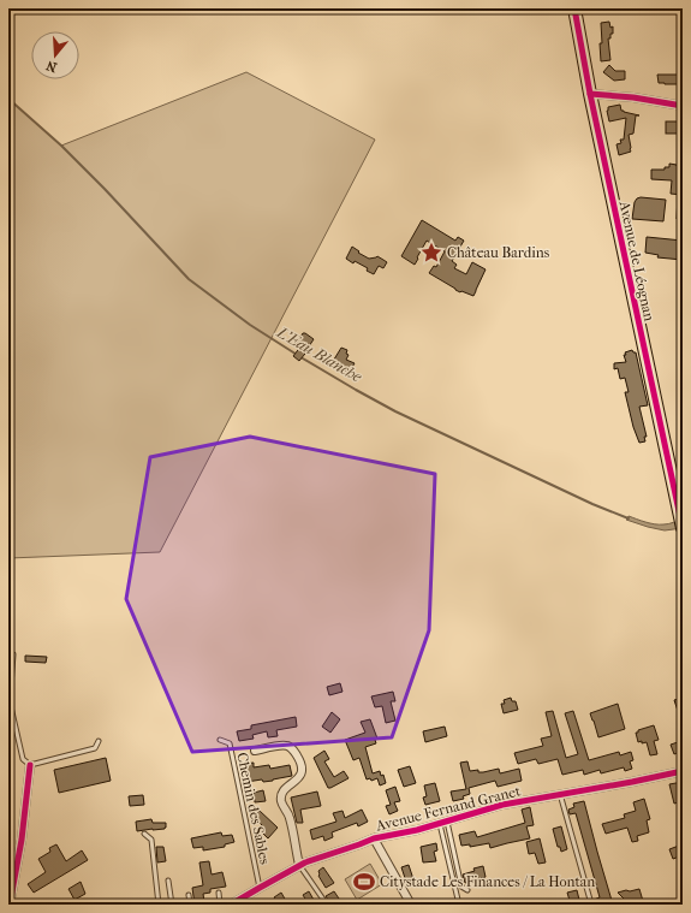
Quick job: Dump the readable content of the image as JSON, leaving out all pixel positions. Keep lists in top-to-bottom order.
{
  "streets": {
    "main road": ["Avenue de Léognan"],
    "street": ["Avenue Fernand Granet"],
    "lane": ["Chemin des Sables"]
  },
  "crossings": [
    ["Chemin des Sables", "Avenue Fernand Granet"]
  ],
  "water": ["L'Eau Blanche"],
  "places": {
    "place": ["Château Bardins"],
    "sports": ["Citystade Les Finances / La Hontan"]
  },
  "north": "bottom"
}
